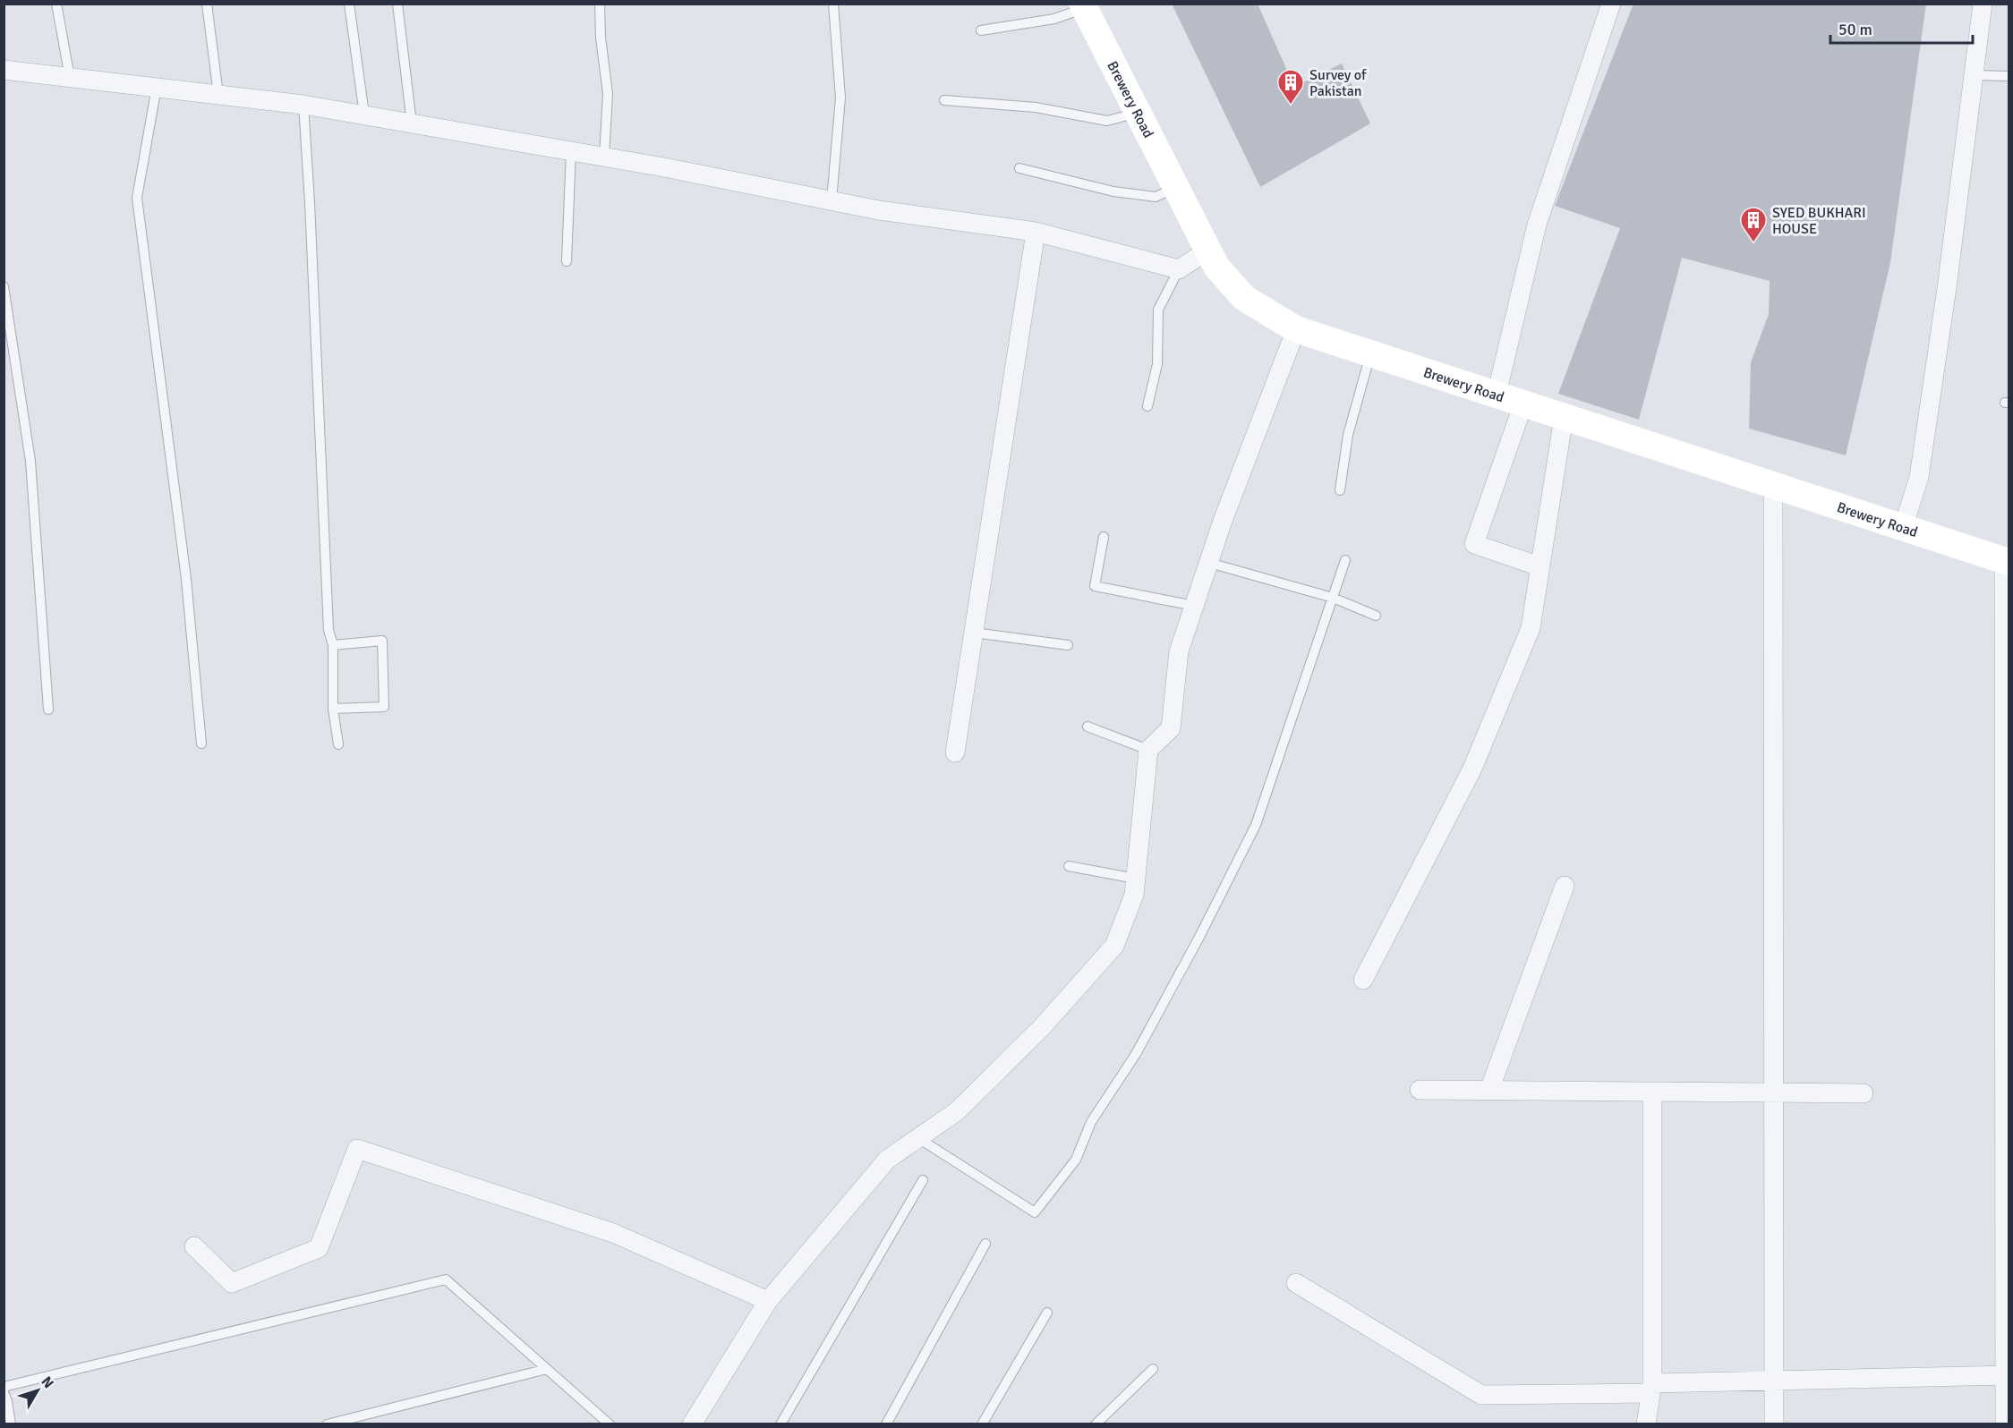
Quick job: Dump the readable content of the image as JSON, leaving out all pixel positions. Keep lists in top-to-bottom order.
{
  "streets": {
    "main road": ["Brewery Road"]
  },
  "places": {
    "building": ["Survey of Pakistan", "SYED BUKHARI HOUSE"]
  },
  "scale_bar": "50 m",
  "north": "top right"
}
